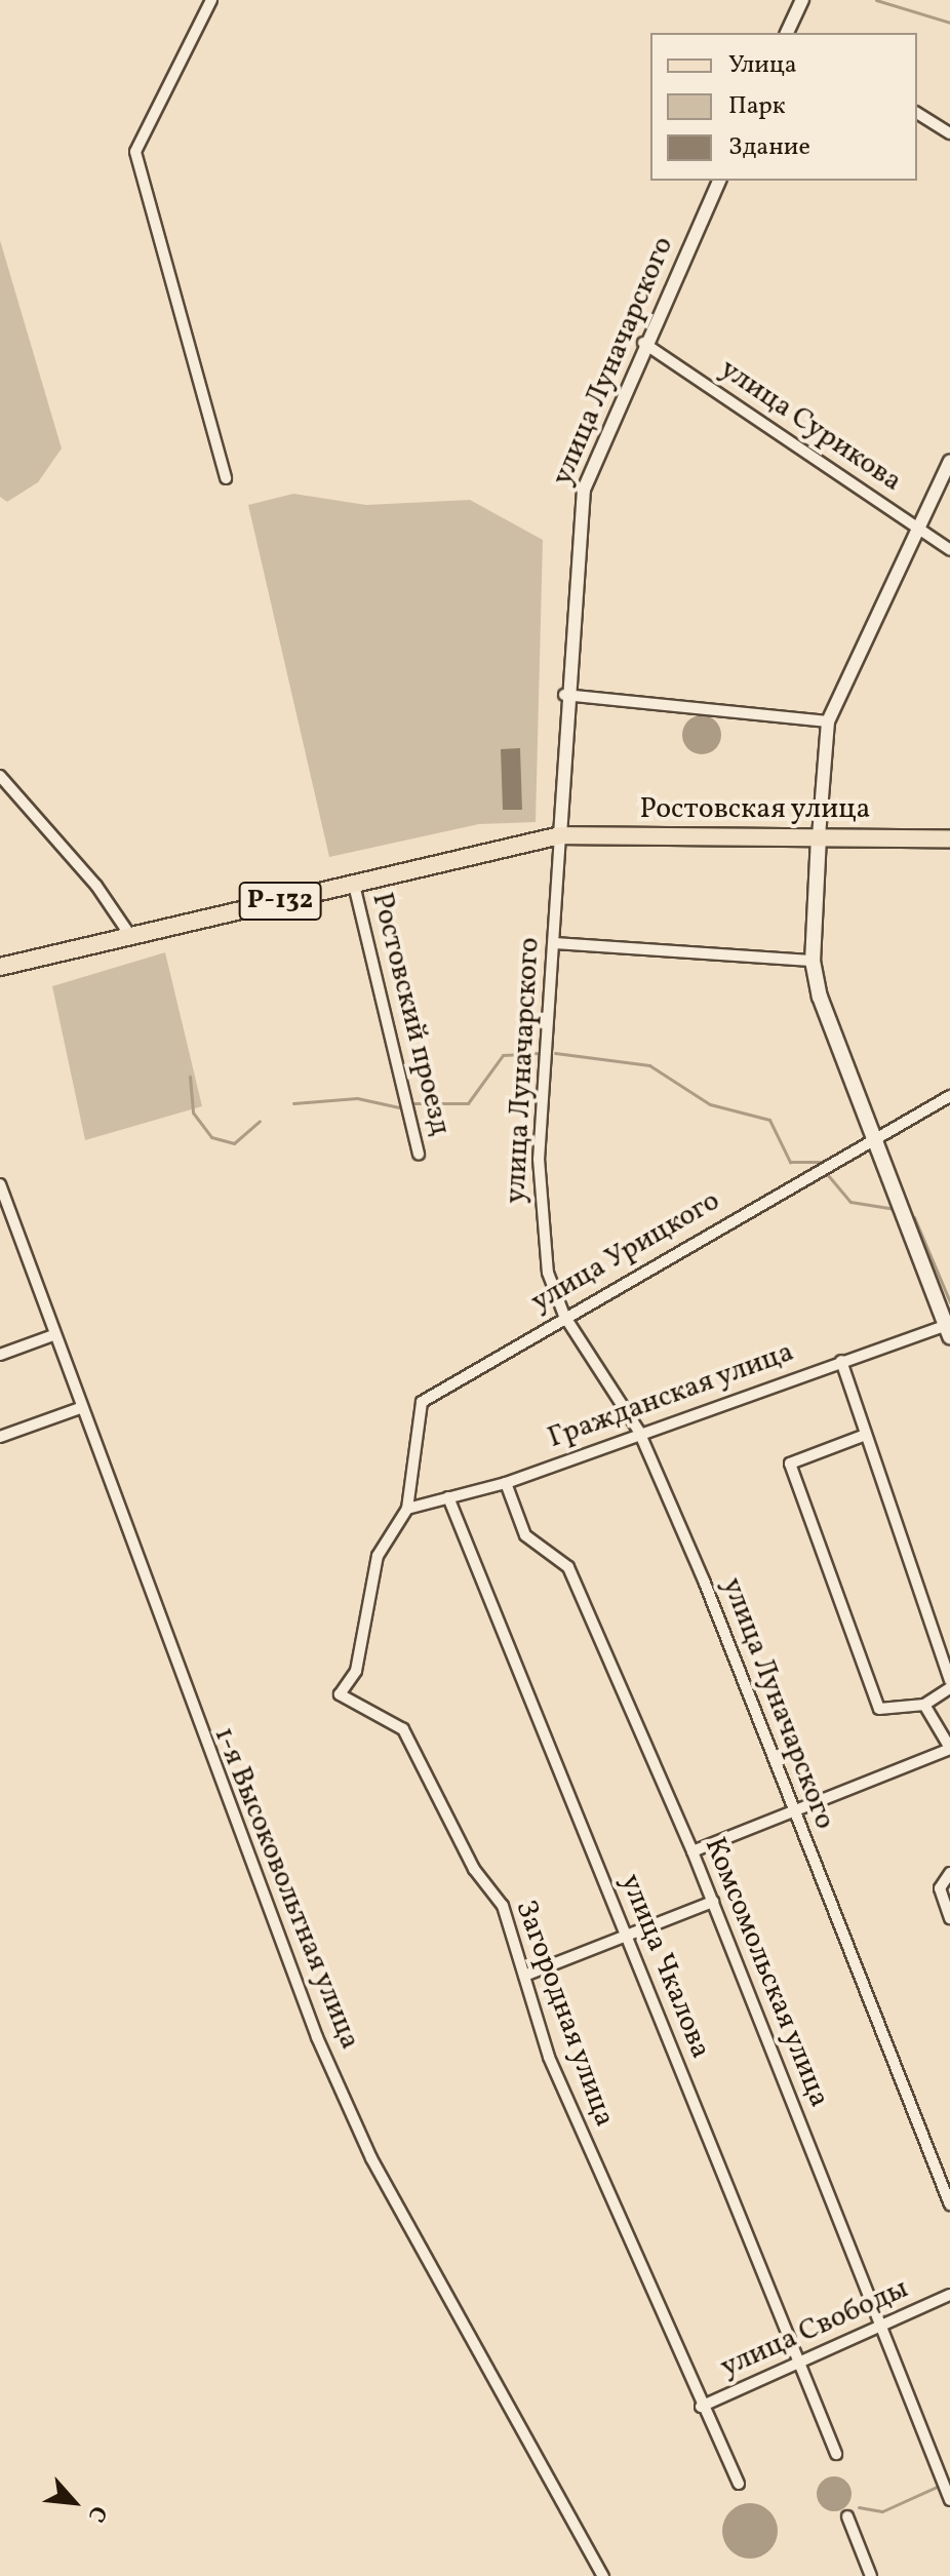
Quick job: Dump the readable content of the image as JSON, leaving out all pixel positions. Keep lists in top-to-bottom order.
{
  "streets": {
    "main road": ["Ростовская улица", "Р-132"],
    "street": [
      "улица Луначарского",
      "улица Сурикова",
      "Ростовский проезд",
      "улица Урицкого",
      "Гражданская улица",
      "1-я Высоковольтная улица",
      "улица Чкалова",
      "Комсомольская улица",
      "Загородная улица",
      "улица Свободы"
    ]
  },
  "crossings": [
    ["улица Луначарского", "улица Сурикова"],
    ["улица Луначарского", "Ростовская улица"],
    ["улица Луначарского", "Р-132"],
    ["улица Луначарского", "улица Урицкого"],
    ["улица Луначарского", "Гражданская улица"],
    ["Ростовская улица", "Р-132"],
    ["Р-132", "Ростовский проезд"],
    ["улица Урицкого", "Гражданская улица"],
    ["улица Урицкого", "Загородная улица"],
    ["Гражданская улица", "улица Чкалова"],
    ["Гражданская улица", "Комсомольская улица"],
    ["Гражданская улица", "Загородная улица"],
    ["улица Чкалова", "улица Свободы"],
    ["Комсомольская улица", "улица Свободы"],
    ["Загородная улица", "улица Свободы"]
  ],
  "legend": ["Улица", "Парк", "Здание"],
  "north": "bottom right"
}
